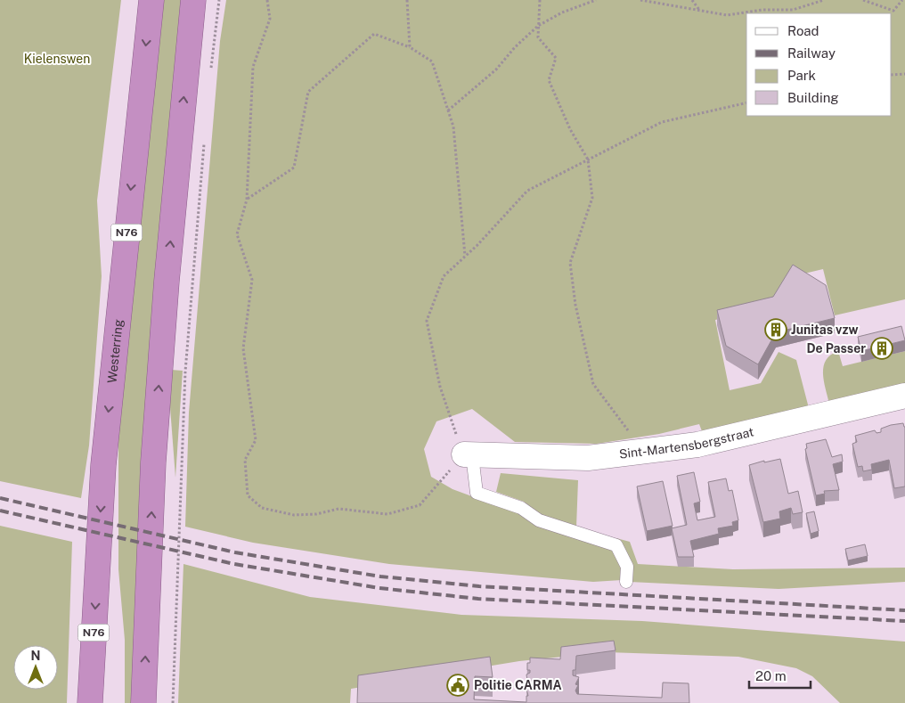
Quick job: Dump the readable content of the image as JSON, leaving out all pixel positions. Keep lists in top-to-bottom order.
{
  "streets": {
    "highway": ["N76", "Westerring"],
    "street": ["Sint-Martensbergstraat"]
  },
  "parks": ["Kielenswen"],
  "places": {
    "building": ["Junitas vzw", "De Passer"],
    "public building": ["Politie CARMA"]
  },
  "legend": [
    "Road",
    "Railway",
    "Park",
    "Building"
  ],
  "scale_bar": "20 m",
  "north": "top"
}
